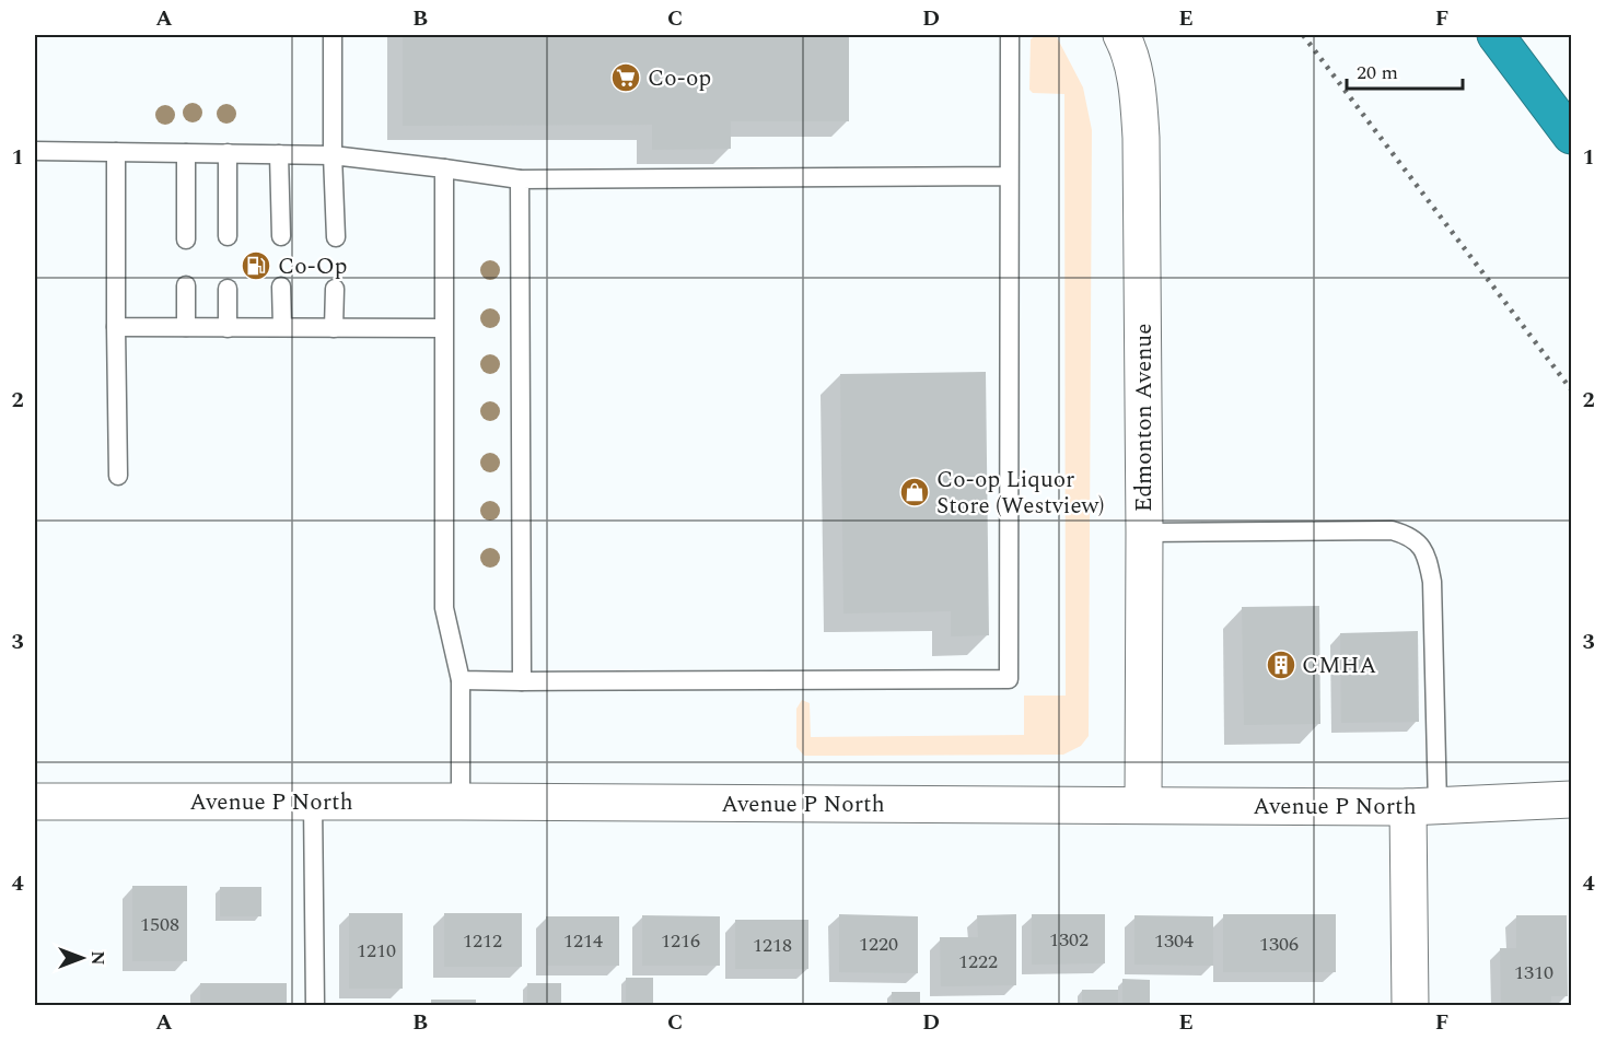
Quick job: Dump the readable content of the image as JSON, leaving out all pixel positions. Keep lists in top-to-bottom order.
{
  "streets": {
    "street": ["Edmonton Avenue", "Avenue P North"]
  },
  "crossings": [
    ["Edmonton Avenue", "Avenue P North"]
  ],
  "places": {
    "supermarket": ["Co-op"],
    "fuel station": ["Co-Op"],
    "shop": ["Co-op Liquor Store (Westview)"],
    "building": ["CMHA"]
  },
  "house_numbers": [
    "1508",
    "1302",
    "1212",
    "1214",
    "1216",
    "1304",
    "1220",
    "1306",
    "1218",
    "1210",
    "1222",
    "1310"
  ],
  "scale_bar": "20 m",
  "north": "right",
  "grid": {
    "columns": [
      "A",
      "B",
      "C",
      "D",
      "E",
      "F"
    ],
    "rows": [
      "1",
      "2",
      "3",
      "4"
    ]
  }
}
